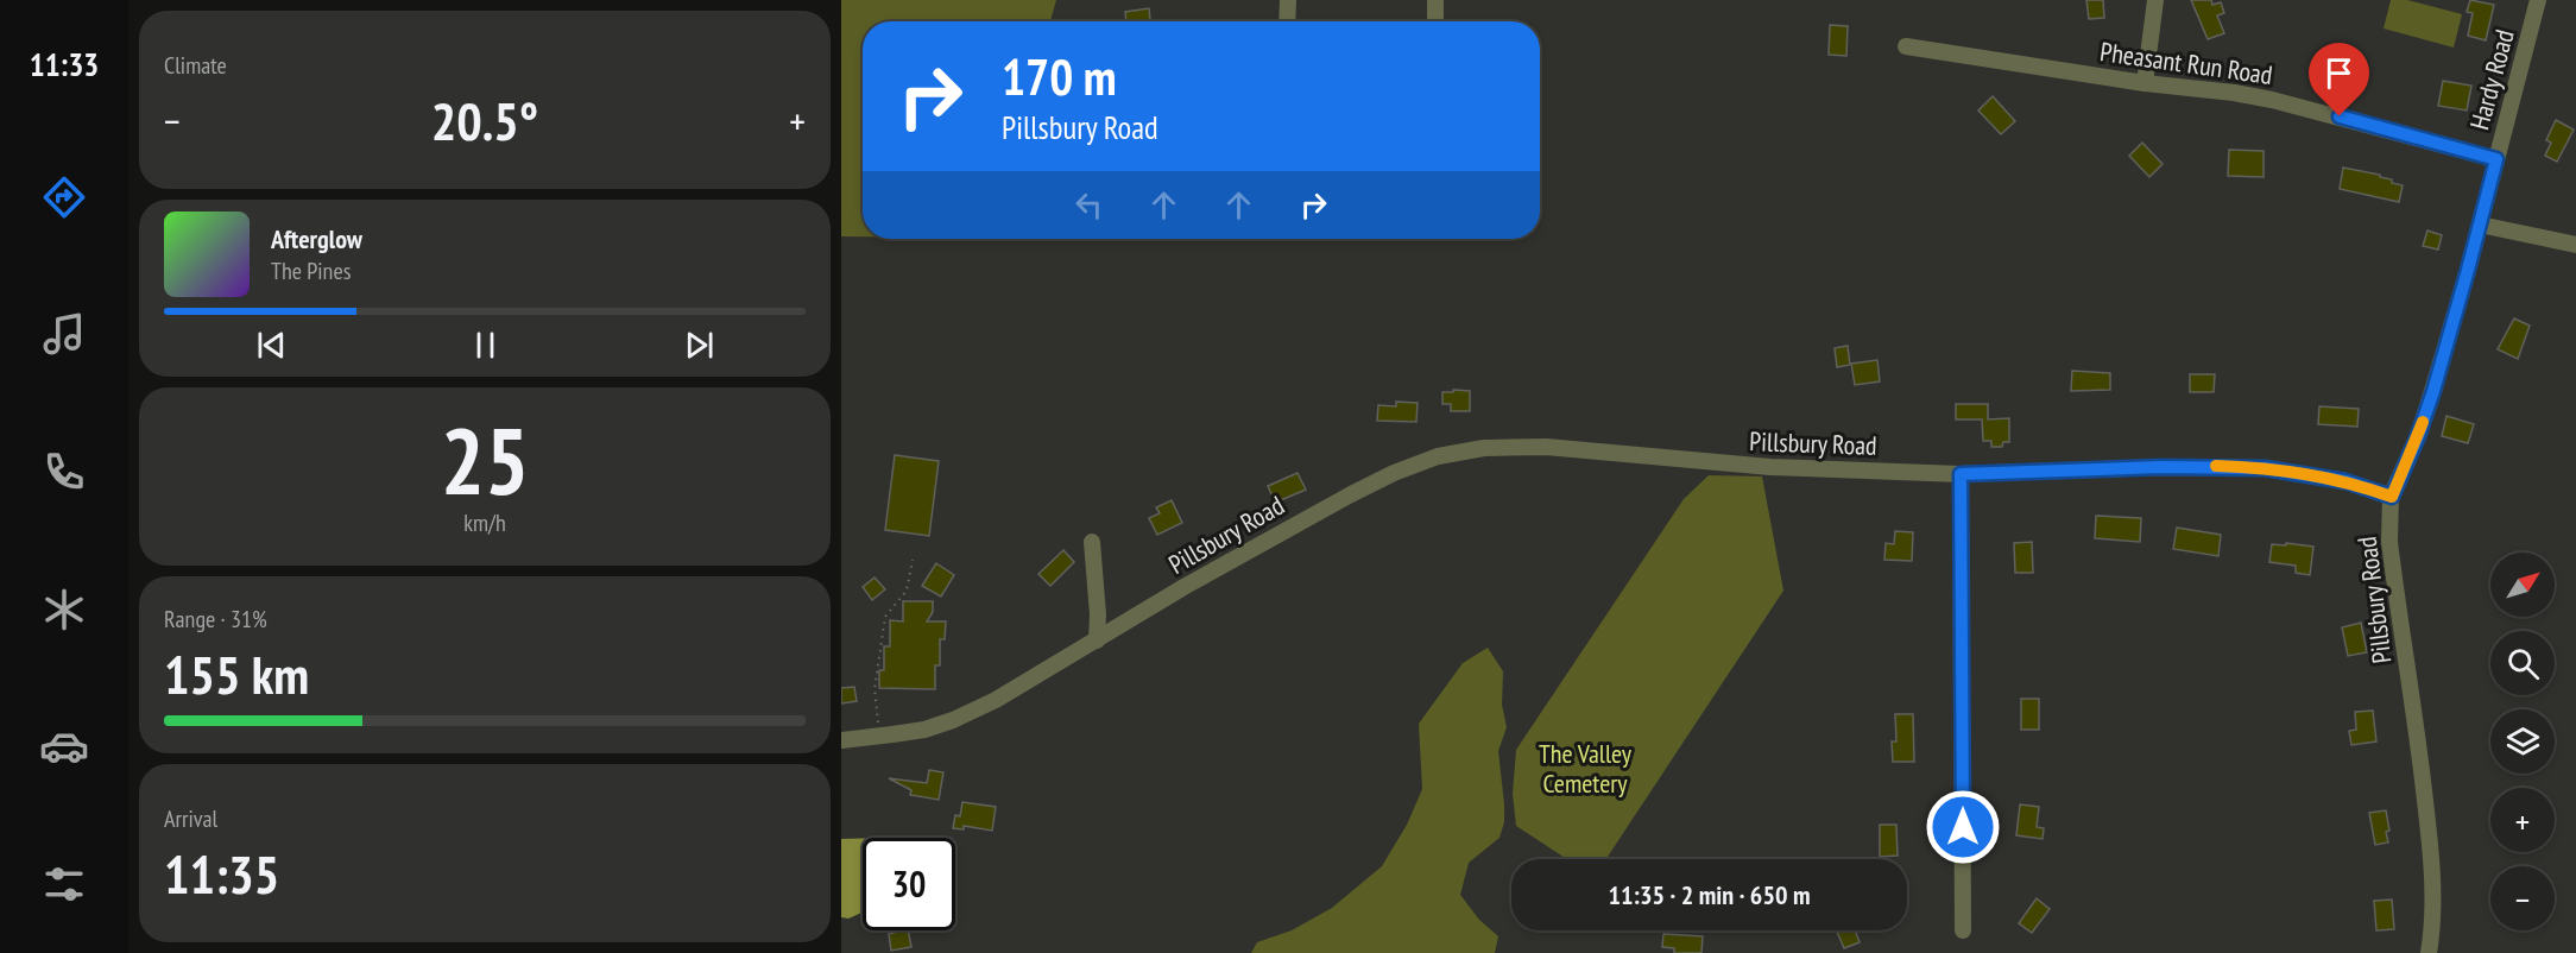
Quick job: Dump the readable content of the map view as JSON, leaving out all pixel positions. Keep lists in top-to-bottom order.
{
  "streets": {
    "street": ["Pheasant Run Road", "Hardy Road", "Pillsbury Road"]
  },
  "crossings": [
    ["Pheasant Run Road", "Hardy Road"],
    ["Hardy Road", "Pillsbury Road"]
  ],
  "parks": ["The Valley Cemetery"],
  "north": "top right",
  "page": {
    "tabs": "11:33",
    "tile": [
      "Climate",
      ["25", "km/h"],
      ["Range · 31%", "155 km"],
      ["Arrival", "11:35"]
    ],
    "turn": ["170 m", "Pillsbury Road"],
    "heat": ["−", "20.5°", "+"],
    "song": ["Afterglow", "The Pines"],
    "map_buttons": ["+", "−"],
    "limit": "30",
    "trip": "11:35 · 2 min · 650 m"
  }
}
